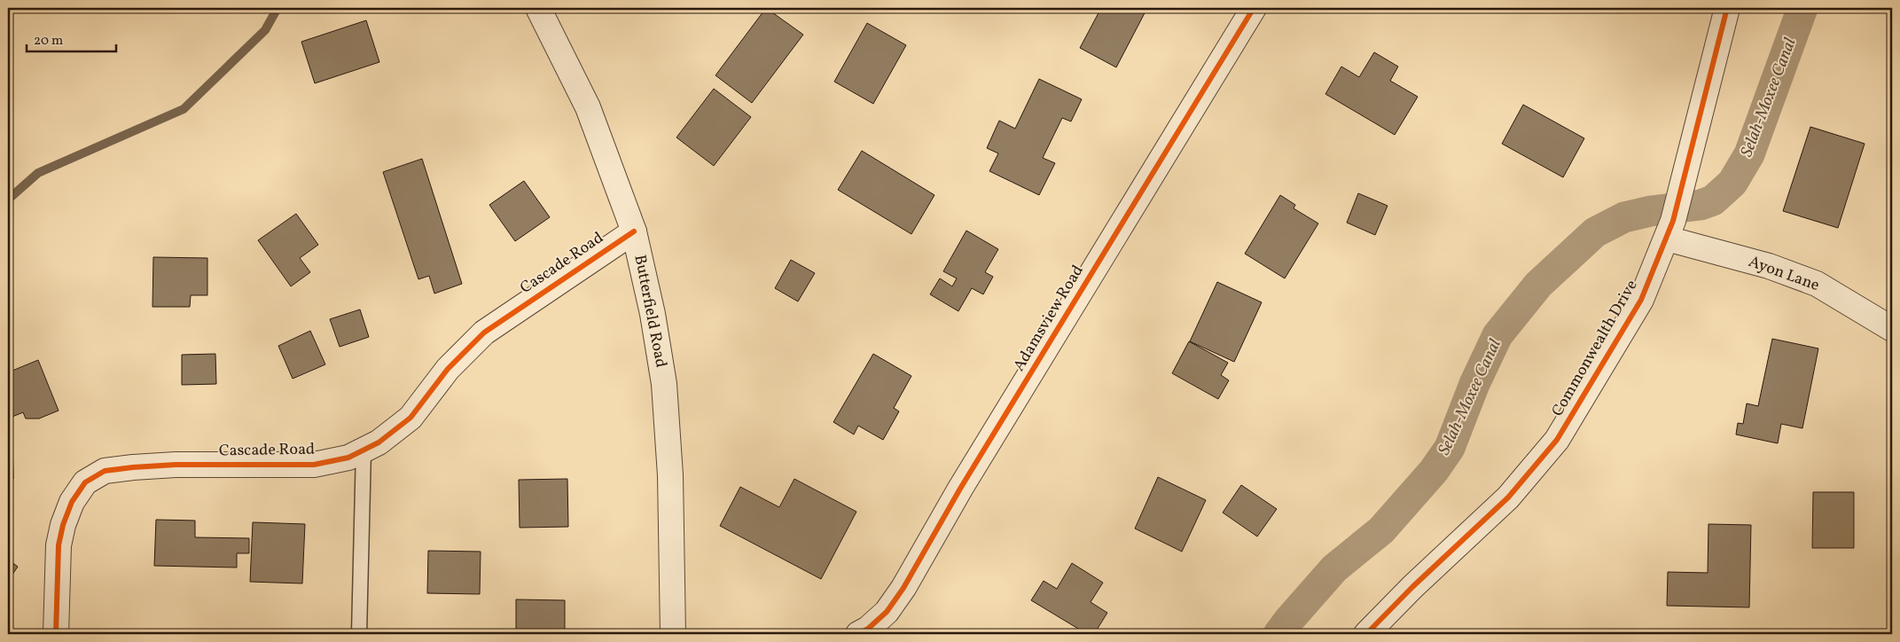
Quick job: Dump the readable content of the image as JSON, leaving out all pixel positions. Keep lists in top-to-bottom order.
{
  "streets": {
    "street": [
      "Cascade Road",
      "Ayon Lane",
      "Butterfield Road",
      "Adamsview Road",
      "Commonwealth Drive"
    ]
  },
  "crossings": [
    ["Cascade Road", "Butterfield Road"],
    ["Ayon Lane", "Commonwealth Drive"]
  ],
  "water": ["Selah-Moxee Canal"],
  "scale_bar": "20 m"
}
